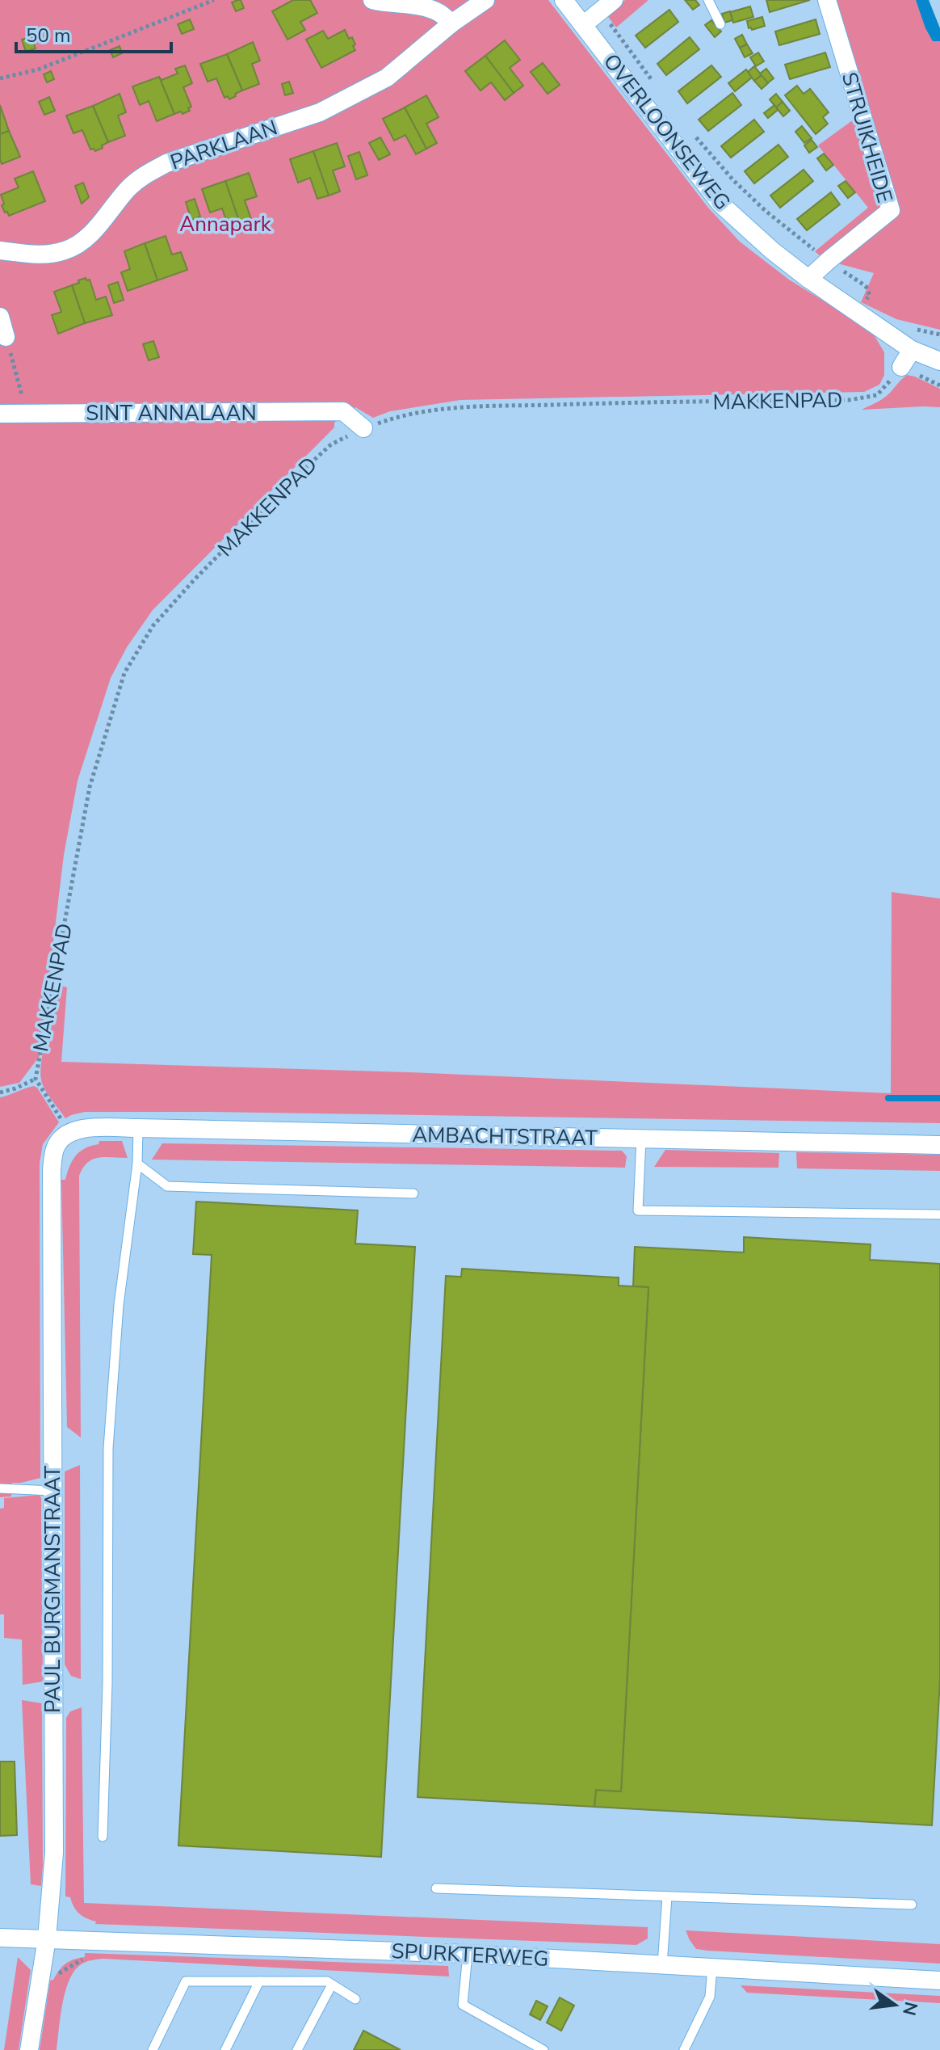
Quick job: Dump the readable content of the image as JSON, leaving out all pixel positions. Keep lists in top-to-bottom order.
{
  "streets": {
    "street": [
      "OVERLOONSEWEG",
      "STRUIKHEIDE",
      "PARKLAAN",
      "SINT ANNALAAN",
      "AMBACHTSTRAAT",
      "PAUL BURGMANSTRAAT",
      "SPURKTERWEG"
    ],
    "path": ["MAKKENPAD"]
  },
  "crossings": [
    ["OVERLOONSEWEG", "STRUIKHEIDE"],
    ["MAKKENPAD", "SINT ANNALAAN"],
    ["MAKKENPAD", "AMBACHTSTRAAT"],
    ["MAKKENPAD", "PAUL BURGMANSTRAAT"],
    ["AMBACHTSTRAAT", "PAUL BURGMANSTRAAT"],
    ["PAUL BURGMANSTRAAT", "SPURKTERWEG"]
  ],
  "parks": ["Annapark"],
  "scale_bar": "50 m",
  "north": "right"
}
